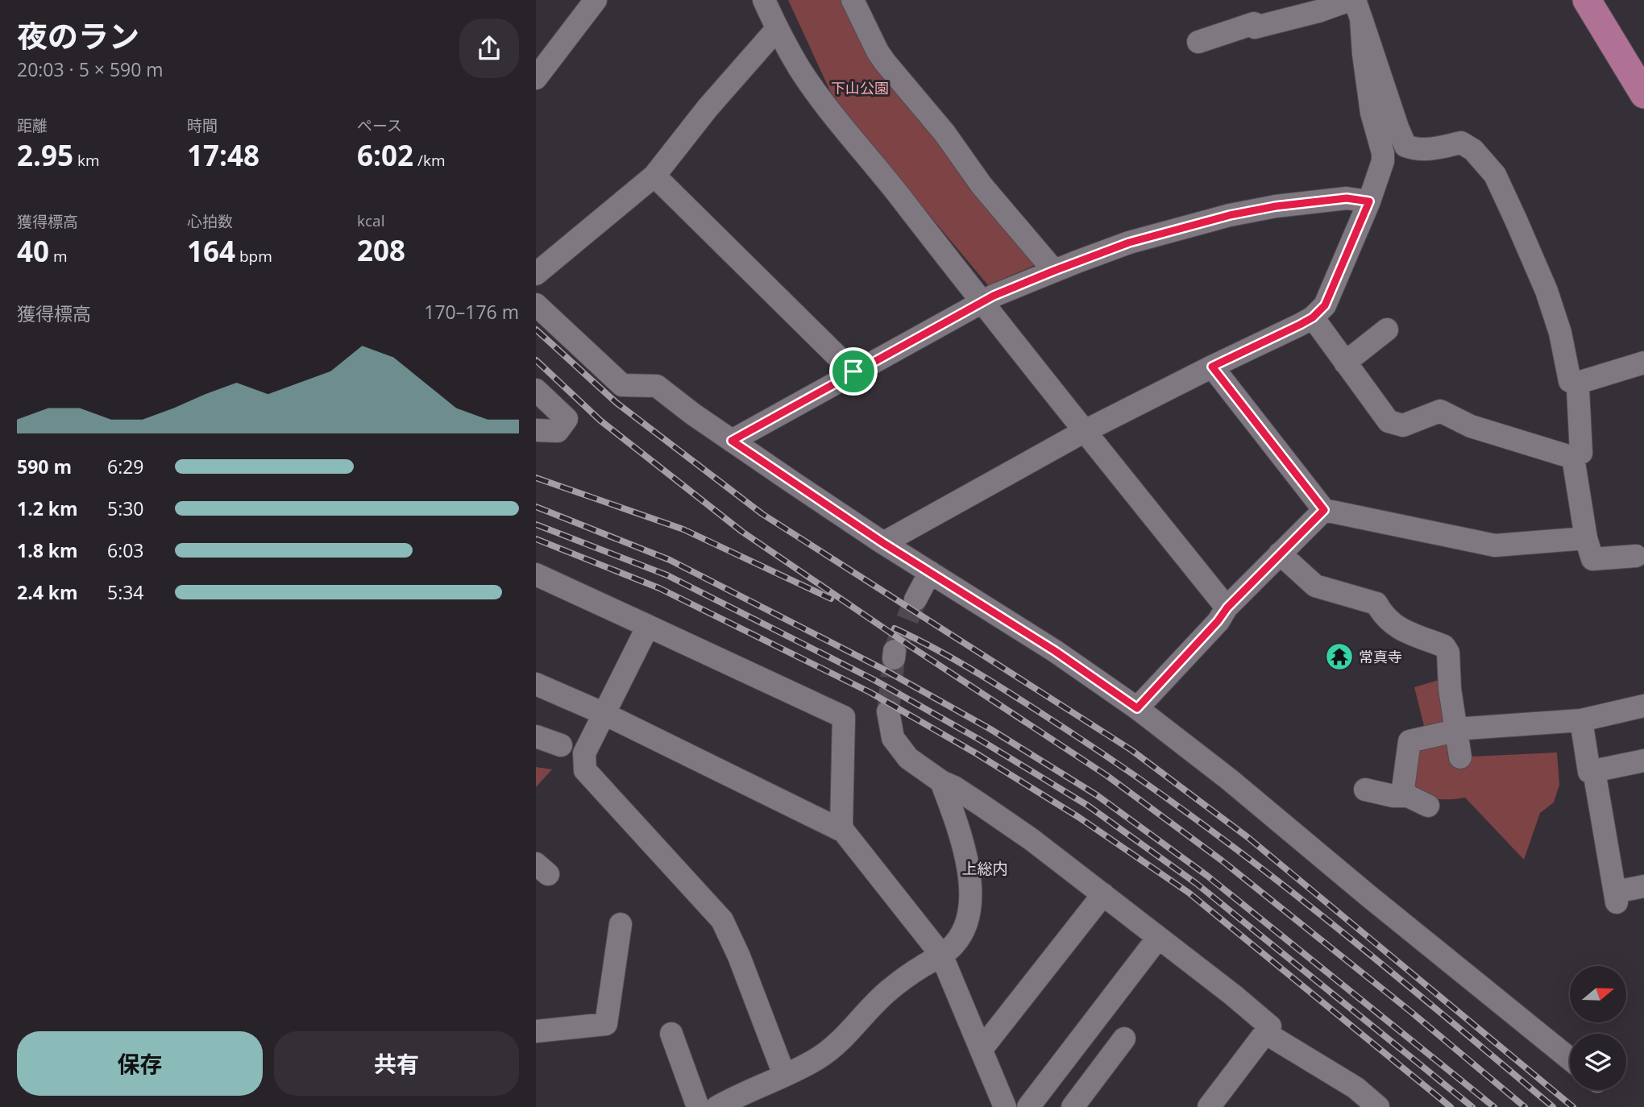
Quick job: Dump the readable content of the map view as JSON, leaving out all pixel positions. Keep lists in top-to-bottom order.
{
  "districts": ["上総内"],
  "parks": ["下山公園"],
  "places": {
    "temple": ["常真寺"]
  },
  "north": "right",
  "page": {
    "heading": ["夜のラン", "20:03 · 5 × 590 m"],
    "stats": [
      ["距離", "2.95 km"],
      ["時間", "17:48"],
      ["ペース", "6:02 /km"],
      ["獲得標高", "40 m"],
      ["心拍数", "164 bpm"],
      ["kcal", "208"]
    ],
    "chart": ["獲得標高", "170–176 m"],
    "list": [
      {
        "name": "590 m",
        "note": "6:29"
      },
      {
        "name": "1.2 km",
        "note": "5:30"
      },
      {
        "name": "1.8 km",
        "note": "6:03"
      },
      {
        "name": "2.4 km",
        "note": "5:34"
      }
    ],
    "buttons": ["保存", "共有"]
  }
}
